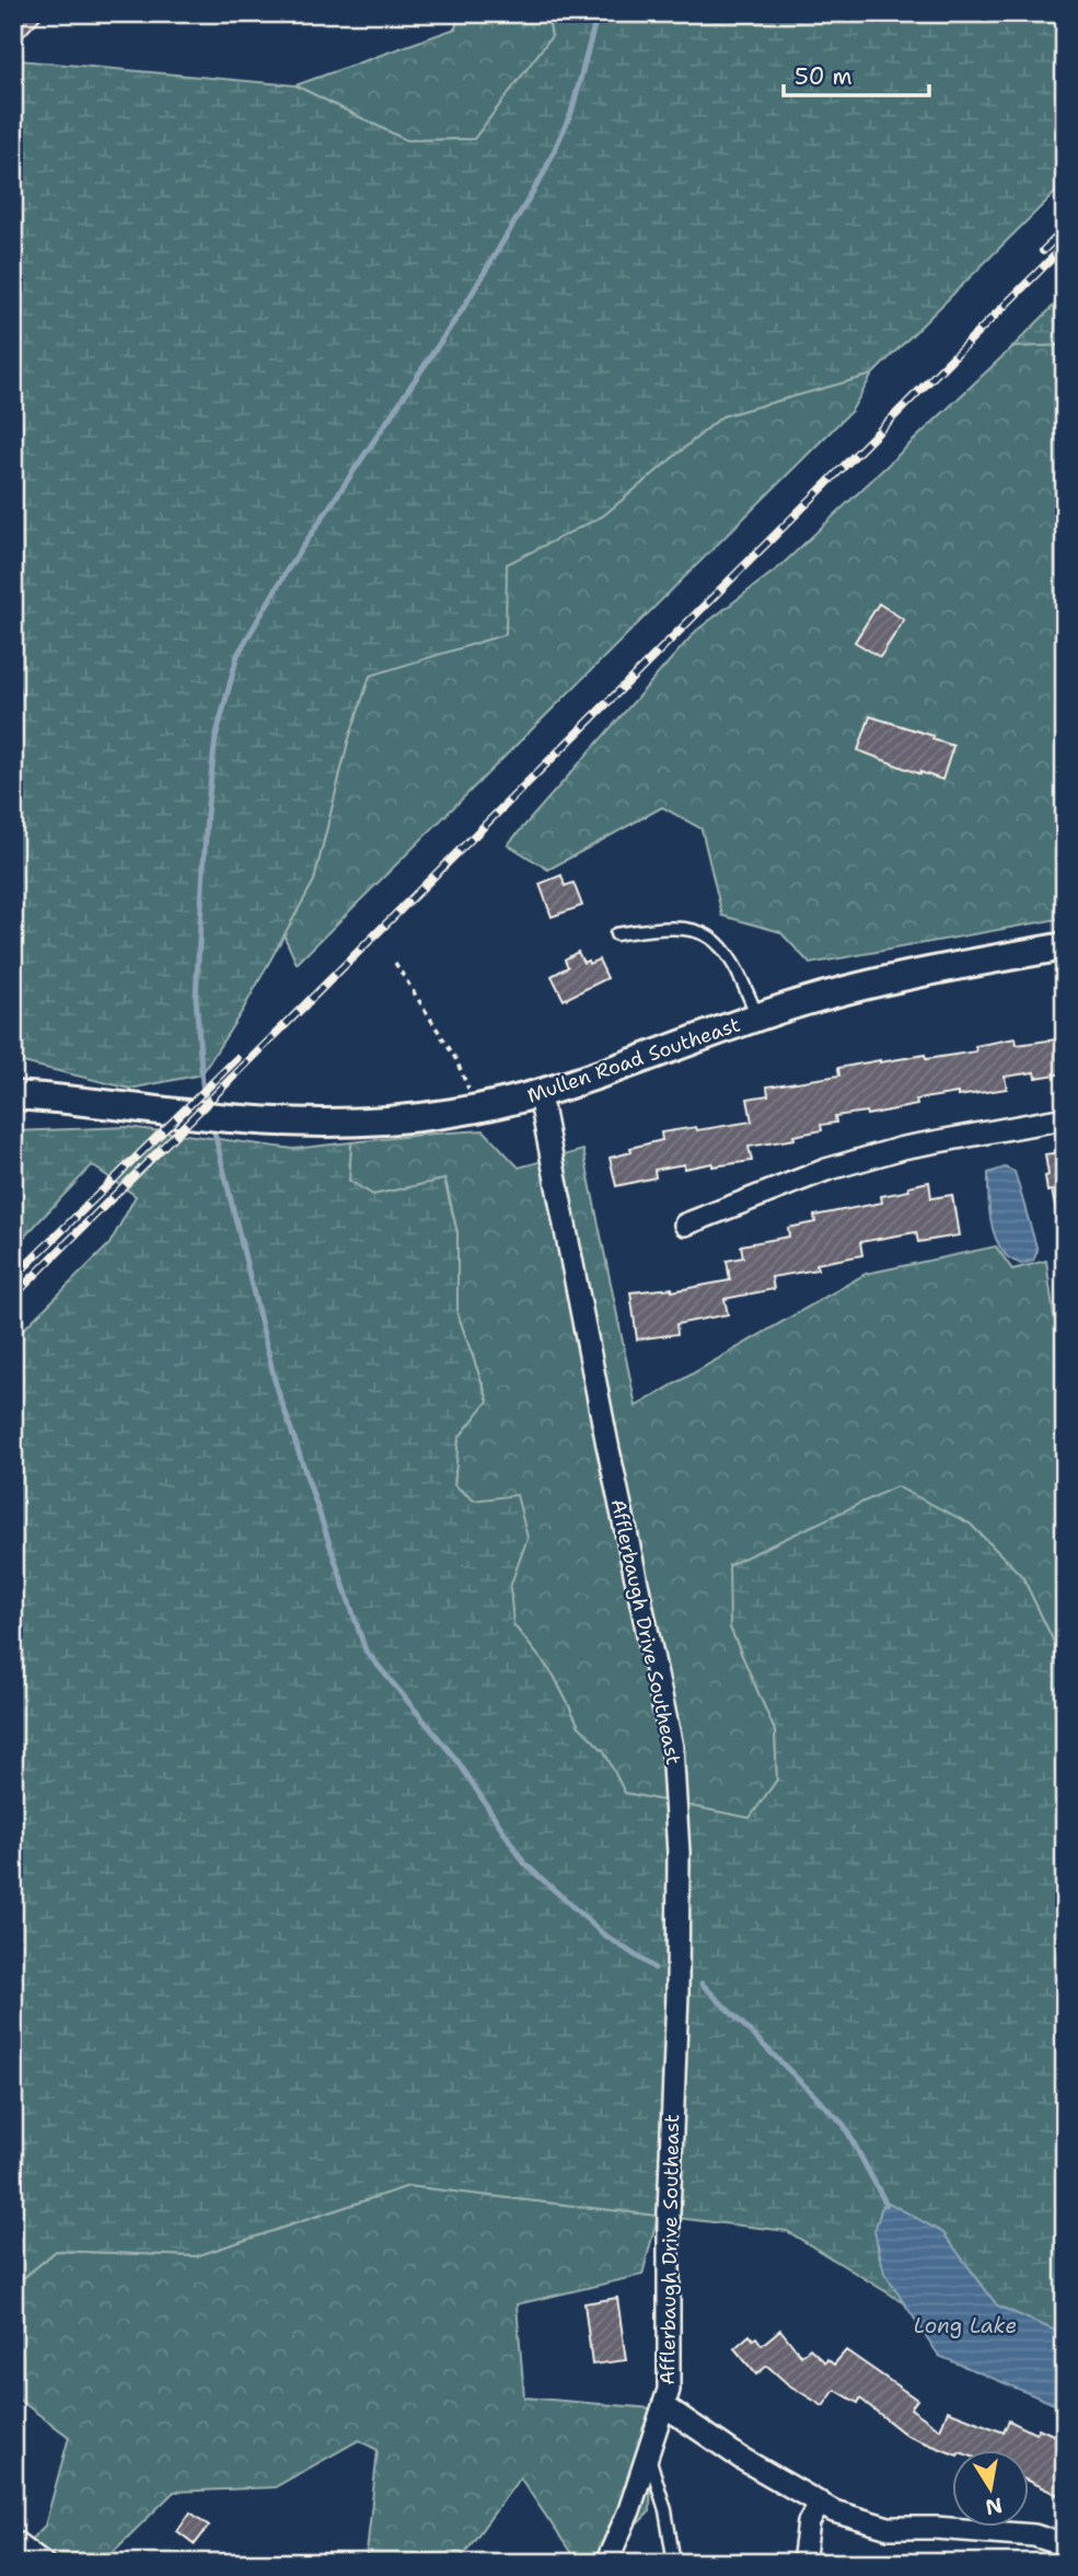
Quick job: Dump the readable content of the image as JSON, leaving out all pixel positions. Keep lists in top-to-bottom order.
{
  "streets": {
    "street": ["Mullen Road Southeast", "Afflerbaugh Drive Southeast"]
  },
  "crossings": [
    ["Mullen Road Southeast", "Afflerbaugh Drive Southeast"]
  ],
  "water": ["Long Lake"],
  "scale_bar": "50 m",
  "north": "bottom"
}
